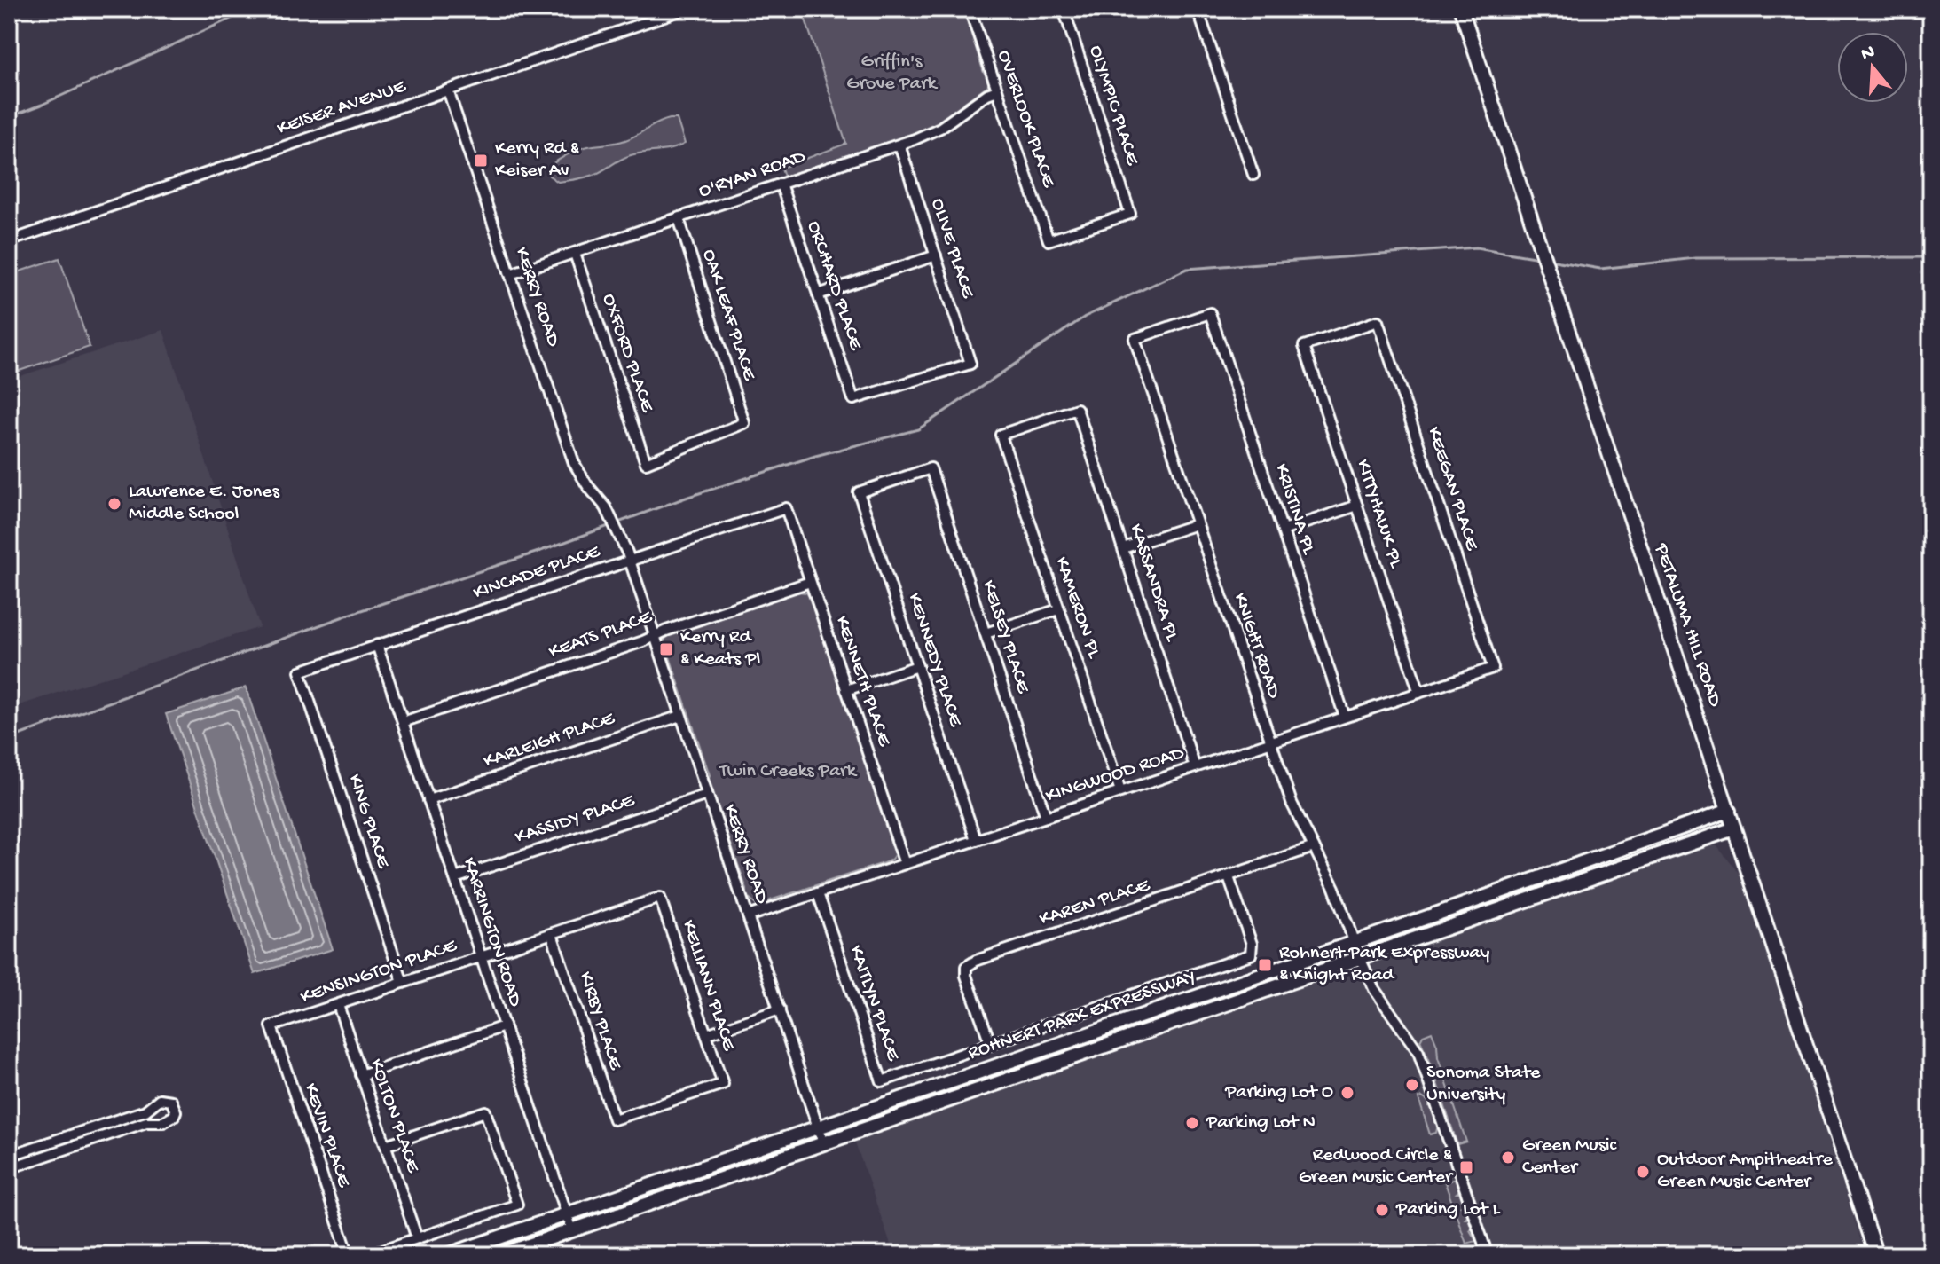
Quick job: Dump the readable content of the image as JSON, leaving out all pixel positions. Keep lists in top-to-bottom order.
{
  "streets": {
    "main road": ["PETALUMA HILL ROAD", "ROHNERT PARK EXPRESSWAY"],
    "street": [
      "OLYMPIC PLACE",
      "KEISER AVENUE",
      "OVERLOOK PLACE",
      "O'RYAN ROAD",
      "OLIVE PLACE",
      "ORCHARD PLACE",
      "KERRY ROAD",
      "OAK LEAF PLACE",
      "OXFORD PLACE",
      "KEEGAN PLACE",
      "KRISTINA PL",
      "KITTYHAWK PL",
      "KINCADE PLACE",
      "KASSANDRA PL",
      "KAMERON PL",
      "KEATS PLACE",
      "KELSEY PLACE",
      "KNIGHT ROAD",
      "KENNEDY PLACE",
      "KENNETH PLACE",
      "KARLEIGH PLACE",
      "KINGWOOD ROAD",
      "KASSIDY PLACE",
      "KING PLACE",
      "KAREN PLACE",
      "KARRINGTON ROAD",
      "KENSINGTON PLACE",
      "KELLIANN PLACE",
      "KAITLYN PLACE",
      "KIRBY PLACE",
      "KOLTON PLACE",
      "KEVIN PLACE"
    ]
  },
  "crossings": [
    ["OLYMPIC PLACE", "OVERLOOK PLACE"],
    ["KEISER AVENUE", "KERRY ROAD"],
    ["OVERLOOK PLACE", "O'RYAN ROAD"],
    ["O'RYAN ROAD", "OLIVE PLACE"],
    ["O'RYAN ROAD", "ORCHARD PLACE"],
    ["O'RYAN ROAD", "KERRY ROAD"],
    ["O'RYAN ROAD", "OAK LEAF PLACE"],
    ["O'RYAN ROAD", "OXFORD PLACE"],
    ["OLIVE PLACE", "ORCHARD PLACE"],
    ["KERRY ROAD", "KINCADE PLACE"],
    ["KERRY ROAD", "KEATS PLACE"],
    ["KERRY ROAD", "KARLEIGH PLACE"],
    ["KERRY ROAD", "KINGWOOD ROAD"],
    ["KERRY ROAD", "KASSIDY PLACE"],
    ["KERRY ROAD", "ROHNERT PARK EXPRESSWAY"],
    ["OAK LEAF PLACE", "OXFORD PLACE"],
    ["KEEGAN PLACE", "KITTYHAWK PL"],
    ["KEEGAN PLACE", "KINGWOOD ROAD"],
    ["KRISTINA PL", "KNIGHT ROAD"],
    ["KRISTINA PL", "KINGWOOD ROAD"],
    ["KITTYHAWK PL", "KINGWOOD ROAD"],
    ["KINCADE PLACE", "KENNETH PLACE"],
    ["KINCADE PLACE", "KING PLACE"],
    ["KINCADE PLACE", "KARRINGTON ROAD"],
    ["KASSANDRA PL", "KAMERON PL"],
    ["KASSANDRA PL", "KINGWOOD ROAD"],
    ["KAMERON PL", "KINGWOOD ROAD"],
    ["PETALUMA HILL ROAD", "ROHNERT PARK EXPRESSWAY"],
    ["KEATS PLACE", "KENNETH PLACE"],
    ["KEATS PLACE", "KARRINGTON ROAD"],
    ["KELSEY PLACE", "KENNEDY PLACE"],
    ["KELSEY PLACE", "KINGWOOD ROAD"],
    ["KNIGHT ROAD", "KINGWOOD ROAD"],
    ["KNIGHT ROAD", "KAREN PLACE"],
    ["KNIGHT ROAD", "ROHNERT PARK EXPRESSWAY"],
    ["KENNEDY PLACE", "KINGWOOD ROAD"],
    ["KENNETH PLACE", "KINGWOOD ROAD"],
    ["KARLEIGH PLACE", "KARRINGTON ROAD"],
    ["KINGWOOD ROAD", "KAITLYN PLACE"],
    ["KASSIDY PLACE", "KARRINGTON ROAD"],
    ["KING PLACE", "KENSINGTON PLACE"],
    ["KAREN PLACE", "KAITLYN PLACE"],
    ["KARRINGTON ROAD", "KENSINGTON PLACE"],
    ["KARRINGTON ROAD", "ROHNERT PARK EXPRESSWAY"],
    ["KENSINGTON PLACE", "KELLIANN PLACE"],
    ["KENSINGTON PLACE", "KIRBY PLACE"],
    ["KENSINGTON PLACE", "KOLTON PLACE"],
    ["KENSINGTON PLACE", "KEVIN PLACE"],
    ["KELLIANN PLACE", "KIRBY PLACE"]
  ],
  "parks": ["Griffin's Grove Park", "Twin Creeks Park"],
  "places": {
    "transit": [
      "Kerry Rd & Keiser Av",
      "Kerry Rd & Keats Pl",
      "Rohnert Park Expressway & Knight Road",
      "Redwood Circle & Green Music Center"
    ],
    "other": [
      "Lawrence E. Jones Middle School",
      "Sonoma State University",
      "Parking Lot O",
      "Parking Lot N",
      "Green Music Center",
      "Outdoor Ampitheatre Green Music Center",
      "Parking Lot L"
    ]
  },
  "north": "top"
}
